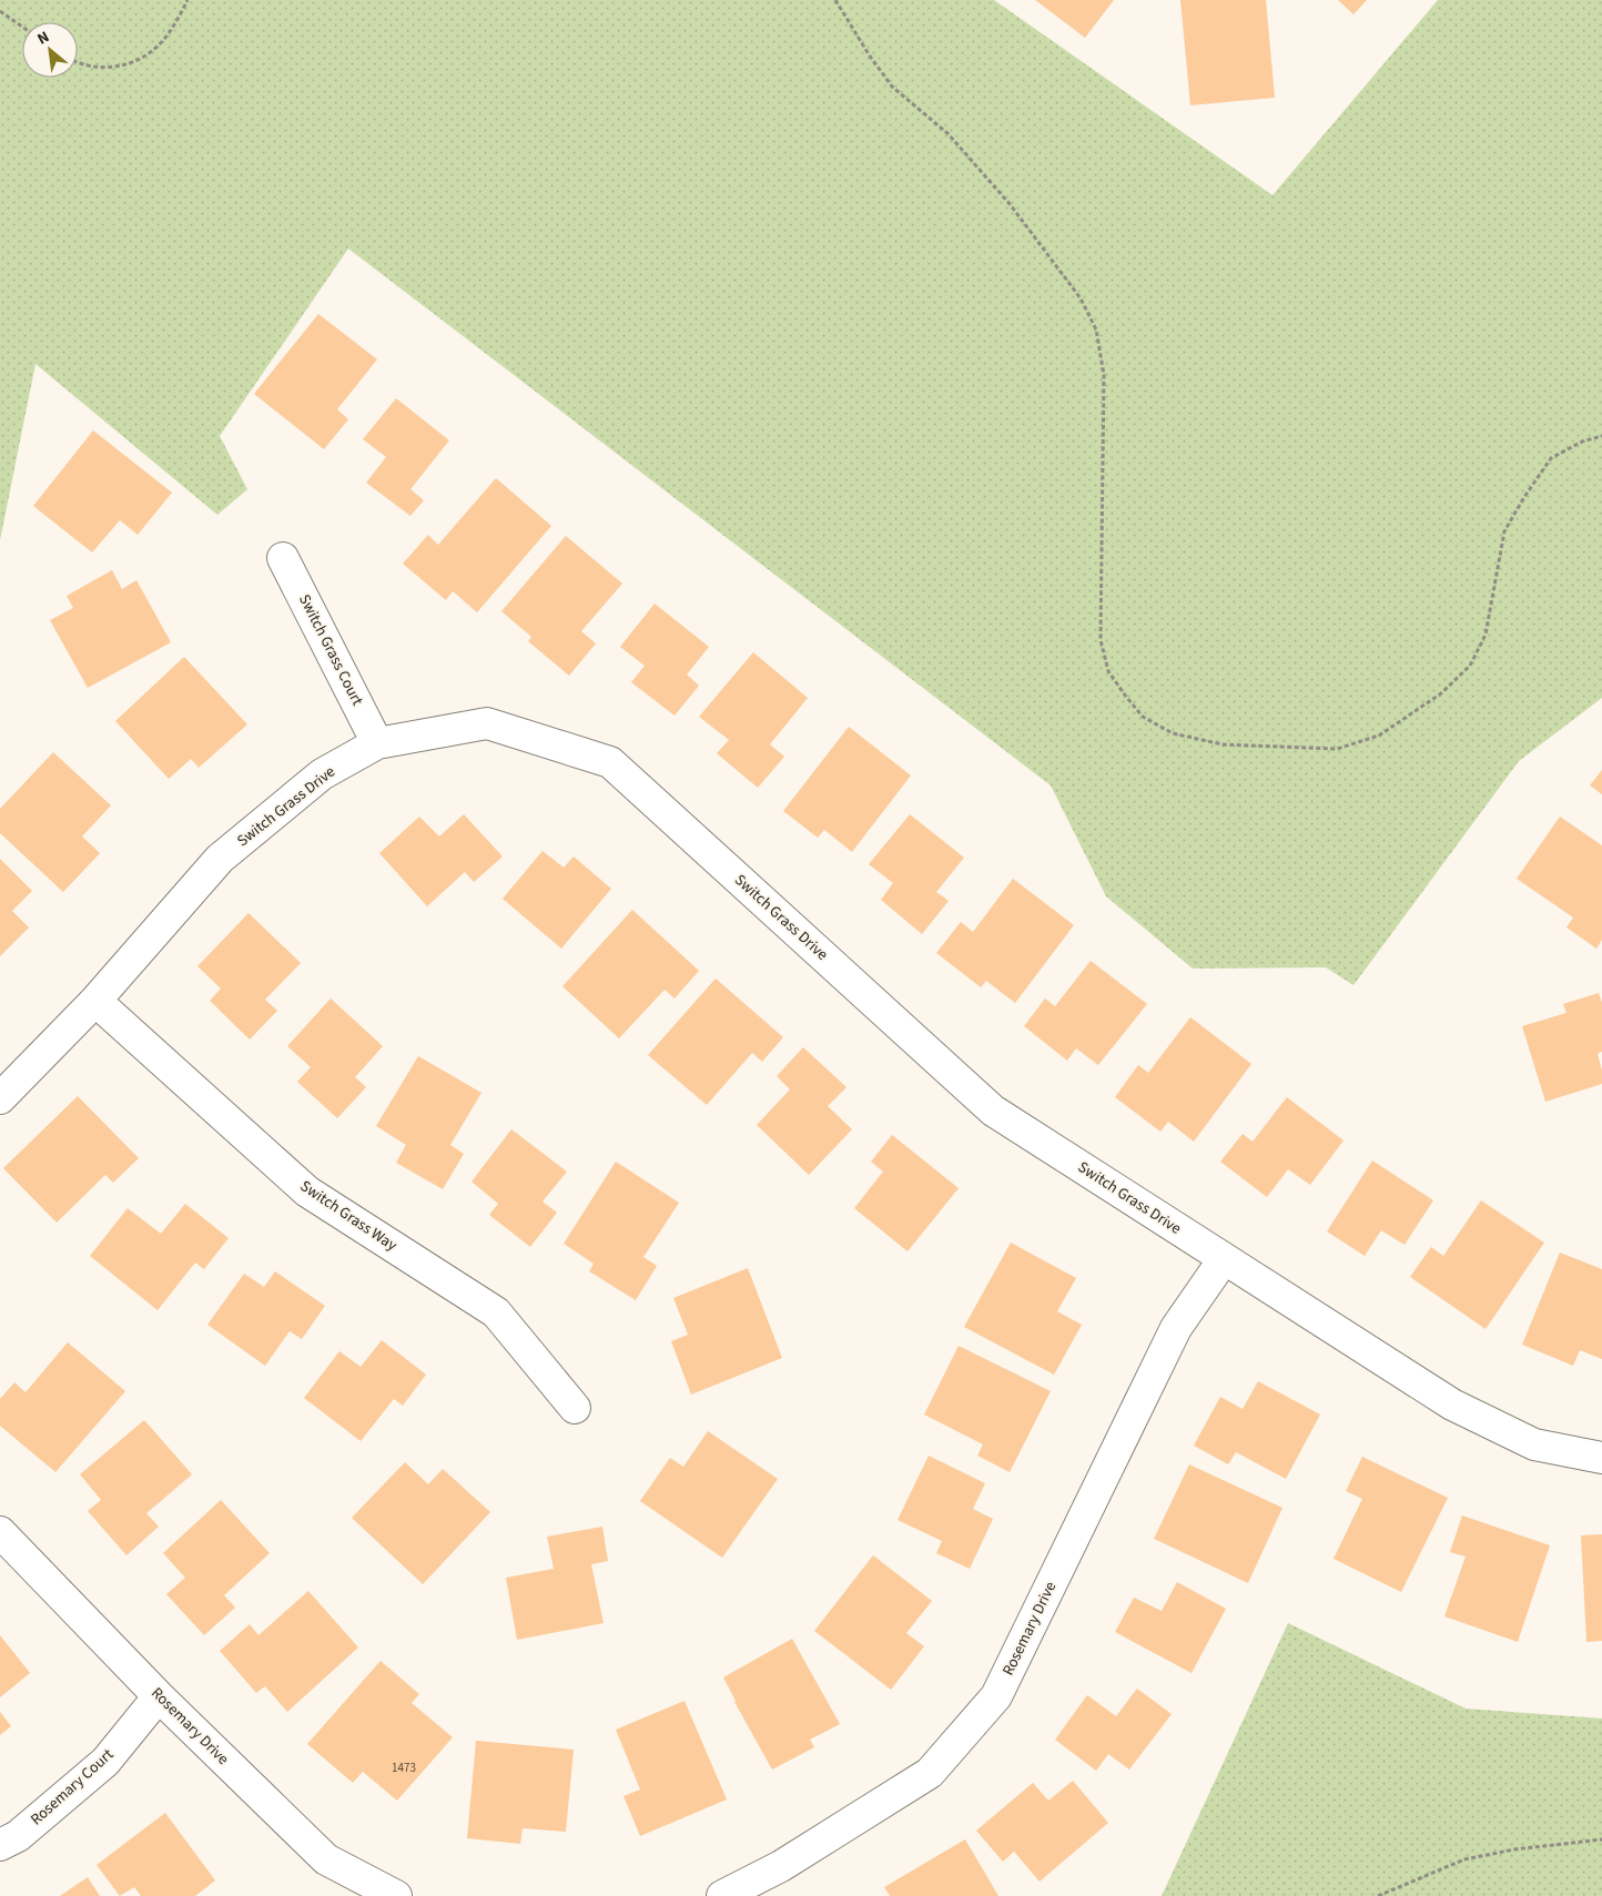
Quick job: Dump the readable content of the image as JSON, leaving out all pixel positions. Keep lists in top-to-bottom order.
{
  "streets": {
    "street": [
      "Switch Grass Court",
      "Switch Grass Drive",
      "Switch Grass Way",
      "Rosemary Drive",
      "Rosemary Court"
    ]
  },
  "crossings": [
    ["Switch Grass Court", "Switch Grass Drive"],
    ["Switch Grass Drive", "Switch Grass Way"],
    ["Switch Grass Drive", "Rosemary Drive"],
    ["Rosemary Drive", "Rosemary Court"]
  ],
  "house_numbers": ["1473"],
  "north": "top left"
}
